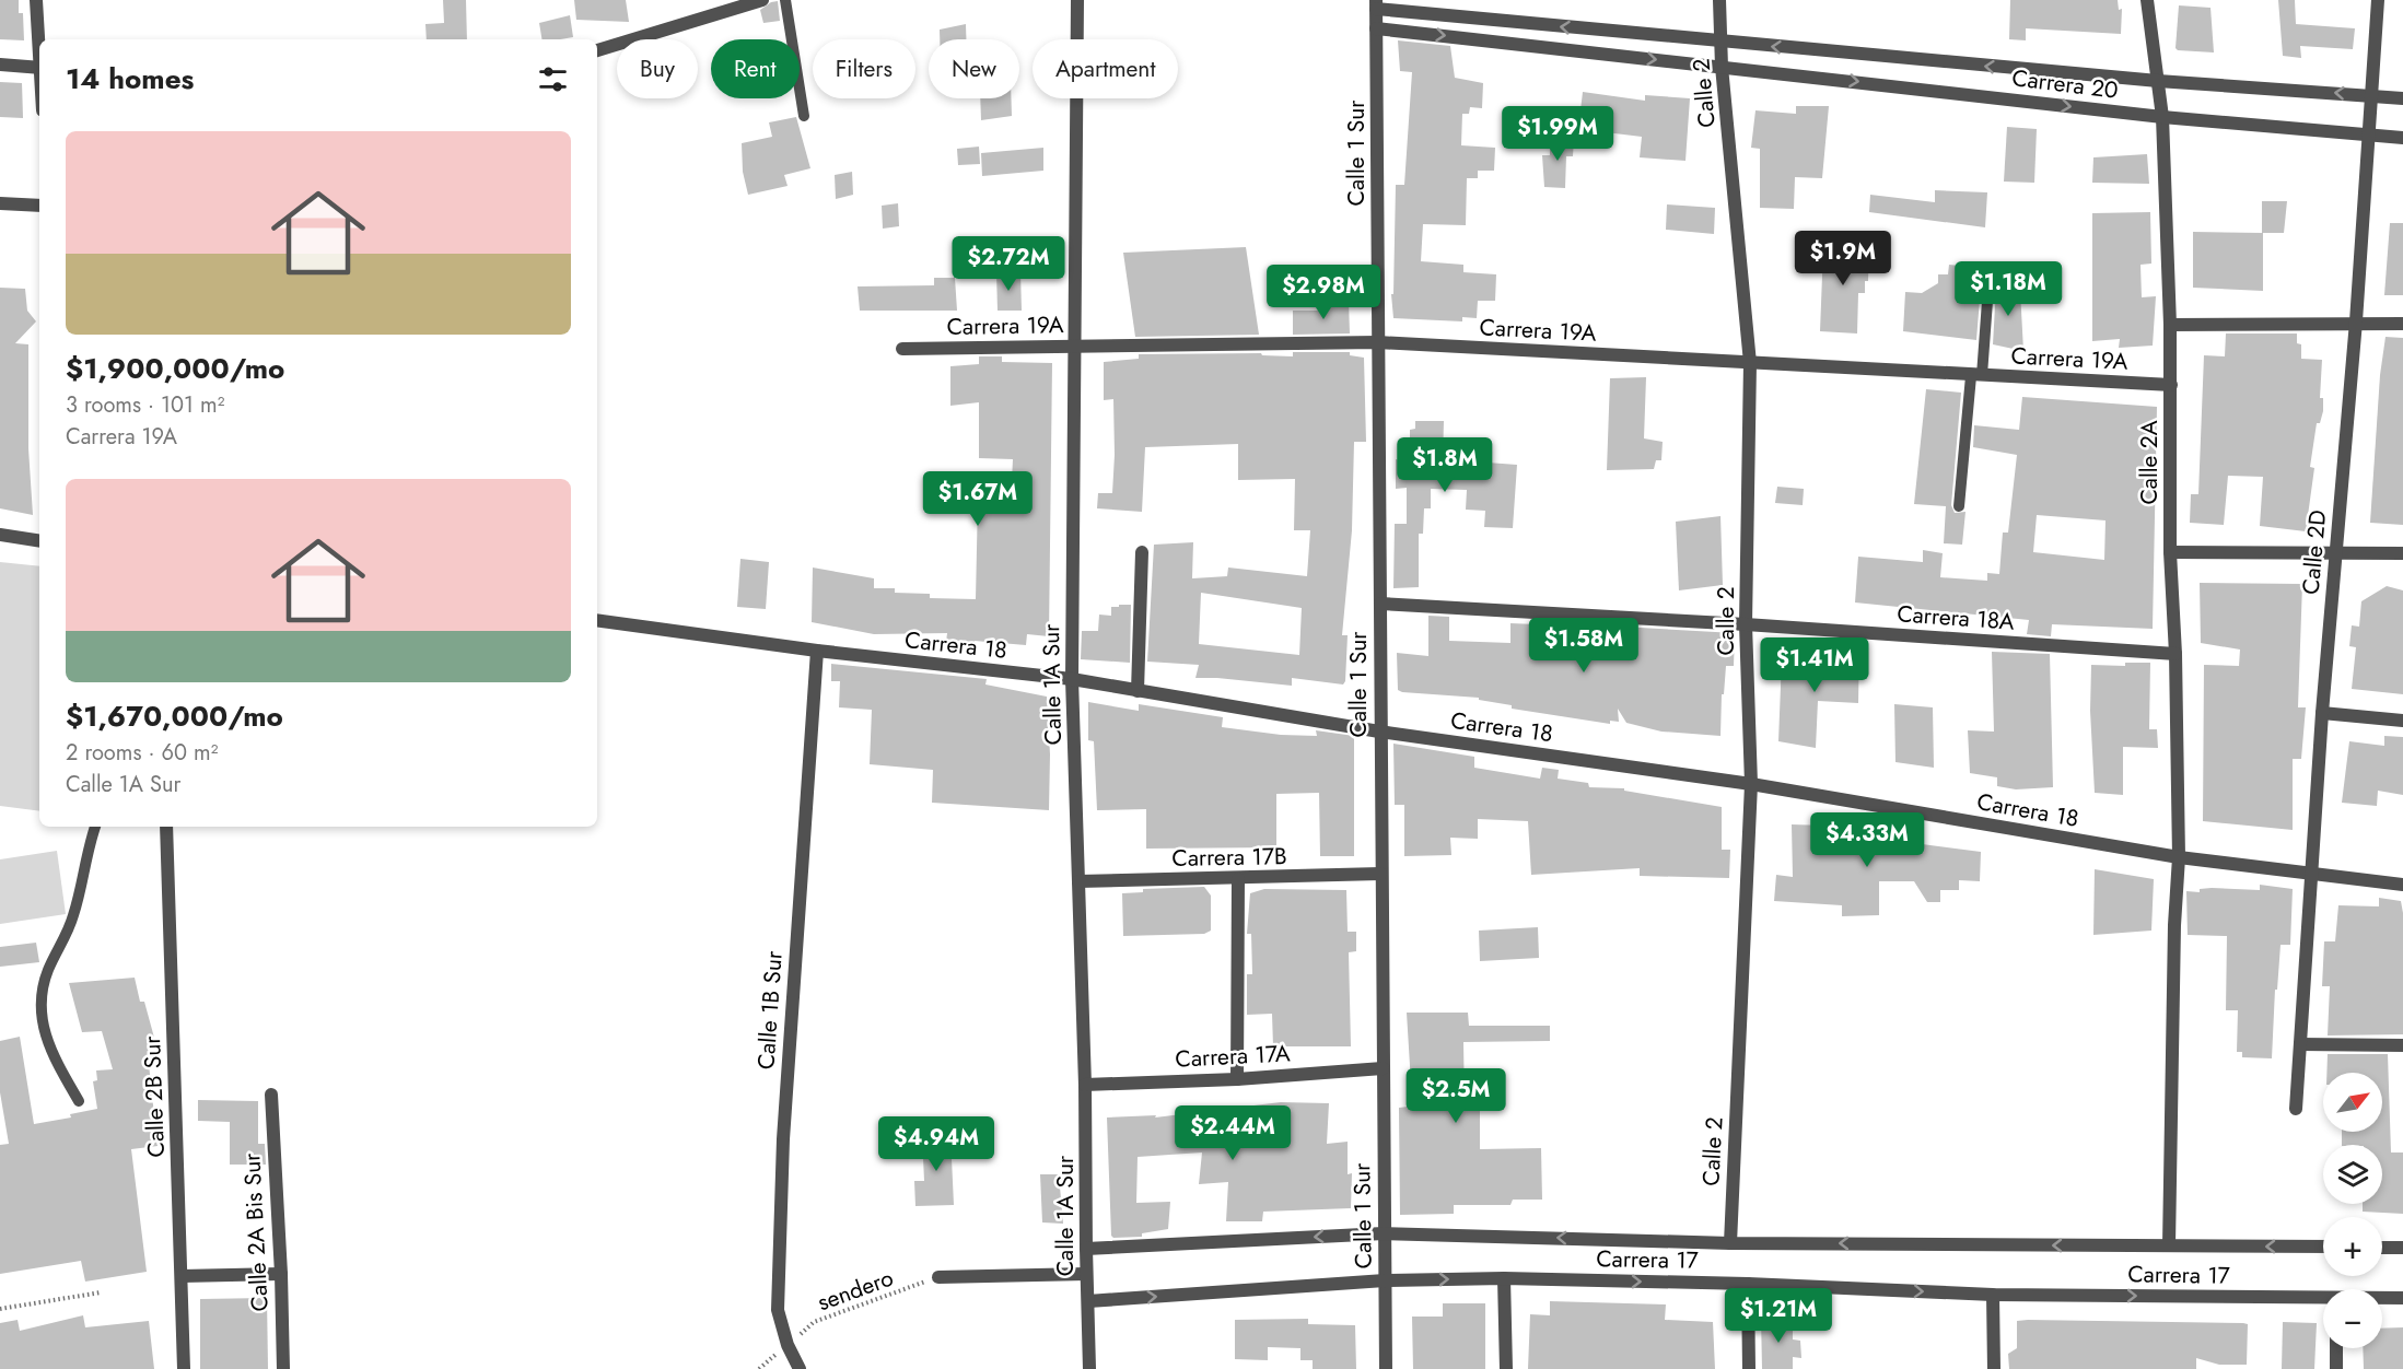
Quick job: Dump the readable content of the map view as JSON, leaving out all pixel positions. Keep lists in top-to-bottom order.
{
  "streets": {
    "street": [
      "Carrera 20",
      "Calle 2",
      "Calle 1 Sur",
      "Carrera 19A",
      "Calle 2A",
      "Calle 2D",
      "Carrera 18A",
      "Carrera 18",
      "Calle 1A Sur",
      "Carrera 17B",
      "Calle 1B Sur",
      "Carrera 17A",
      "Calle 2B Sur",
      "Calle 2A Bis Sur",
      "Carrera 17"
    ],
    "path": ["sendero"]
  },
  "crossings": [
    ["Carrera 20", "Calle 2"],
    ["Carrera 20", "Calle 1 Sur"],
    ["Carrera 20", "Calle 2A"],
    ["Carrera 20", "Calle 2D"],
    ["Calle 2", "Carrera 19A"],
    ["Calle 2", "Carrera 18A"],
    ["Calle 2", "Carrera 18"],
    ["Calle 2", "Carrera 17"],
    ["Calle 1 Sur", "Carrera 19A"],
    ["Calle 1 Sur", "Carrera 18A"],
    ["Calle 1 Sur", "Carrera 18"],
    ["Calle 1 Sur", "Carrera 17B"],
    ["Calle 1 Sur", "Carrera 17A"],
    ["Calle 1 Sur", "Carrera 17"],
    ["Carrera 19A", "Calle 2A"],
    ["Carrera 19A", "Calle 1A Sur"],
    ["Calle 2A", "Carrera 18A"],
    ["Calle 2A", "Carrera 18"],
    ["Calle 2A", "Carrera 17"],
    ["Calle 2D", "Carrera 18"],
    ["Carrera 18", "Calle 1A Sur"],
    ["Carrera 18", "Calle 1B Sur"],
    ["Calle 1A Sur", "Carrera 17B"],
    ["Calle 1A Sur", "Carrera 17A"],
    ["Calle 1A Sur", "Carrera 17"],
    ["Calle 1B Sur", "sendero"]
  ],
  "north": "top right",
  "page": {
    "chip": [
      "Buy",
      "Rent",
      "Filters",
      "New",
      "Apartment"
    ],
    "heading": "14 homes",
    "price": [
      "$1.99M",
      "$1.9M",
      "$2.72M",
      "$1.18M",
      "$2.98M",
      "$1.8M",
      "$1.67M",
      "$1.58M",
      "$1.41M",
      "$4.33M",
      "$2.5M",
      "$2.44M",
      "$4.94M",
      "$1.21M"
    ],
    "list": [
      {
        "name": "$1,900,000/mo",
        "note": "3 rooms · 101 m² · Carrera 19A"
      },
      {
        "name": "$1,670,000/mo",
        "note": "2 rooms · 60 m² · Calle 1A Sur"
      }
    ],
    "map_buttons": ["+", "−"]
  }
}
